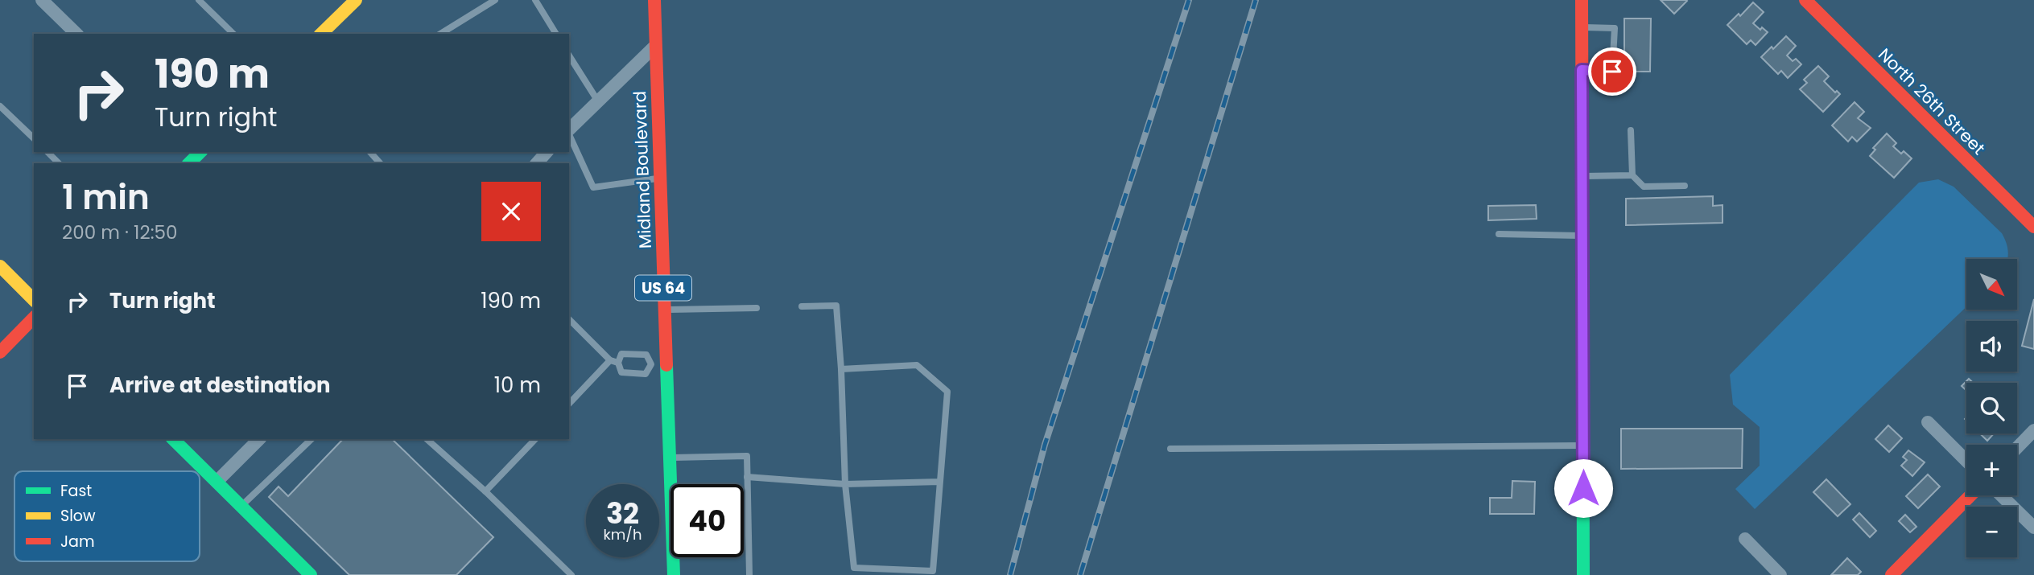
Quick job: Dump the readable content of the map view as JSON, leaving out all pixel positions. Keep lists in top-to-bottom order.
{
  "streets": {
    "street": ["North 26th Street", "Midland Boulevard", "US 64"]
  },
  "legend": ["Fast", "Slow", "Jam"],
  "north": "bottom right",
  "page": {
    "turn": ["190 m", "Turn right"],
    "heading": ["1 min", "200 m · 12:50"],
    "map_buttons": ["+", "−"],
    "list": [
      {
        "name": "Turn right",
        "value": "190 m"
      },
      {
        "name": "Arrive at destination",
        "value": "10 m"
      }
    ],
    "speed": "32 km/h",
    "limit": "40"
  }
}
